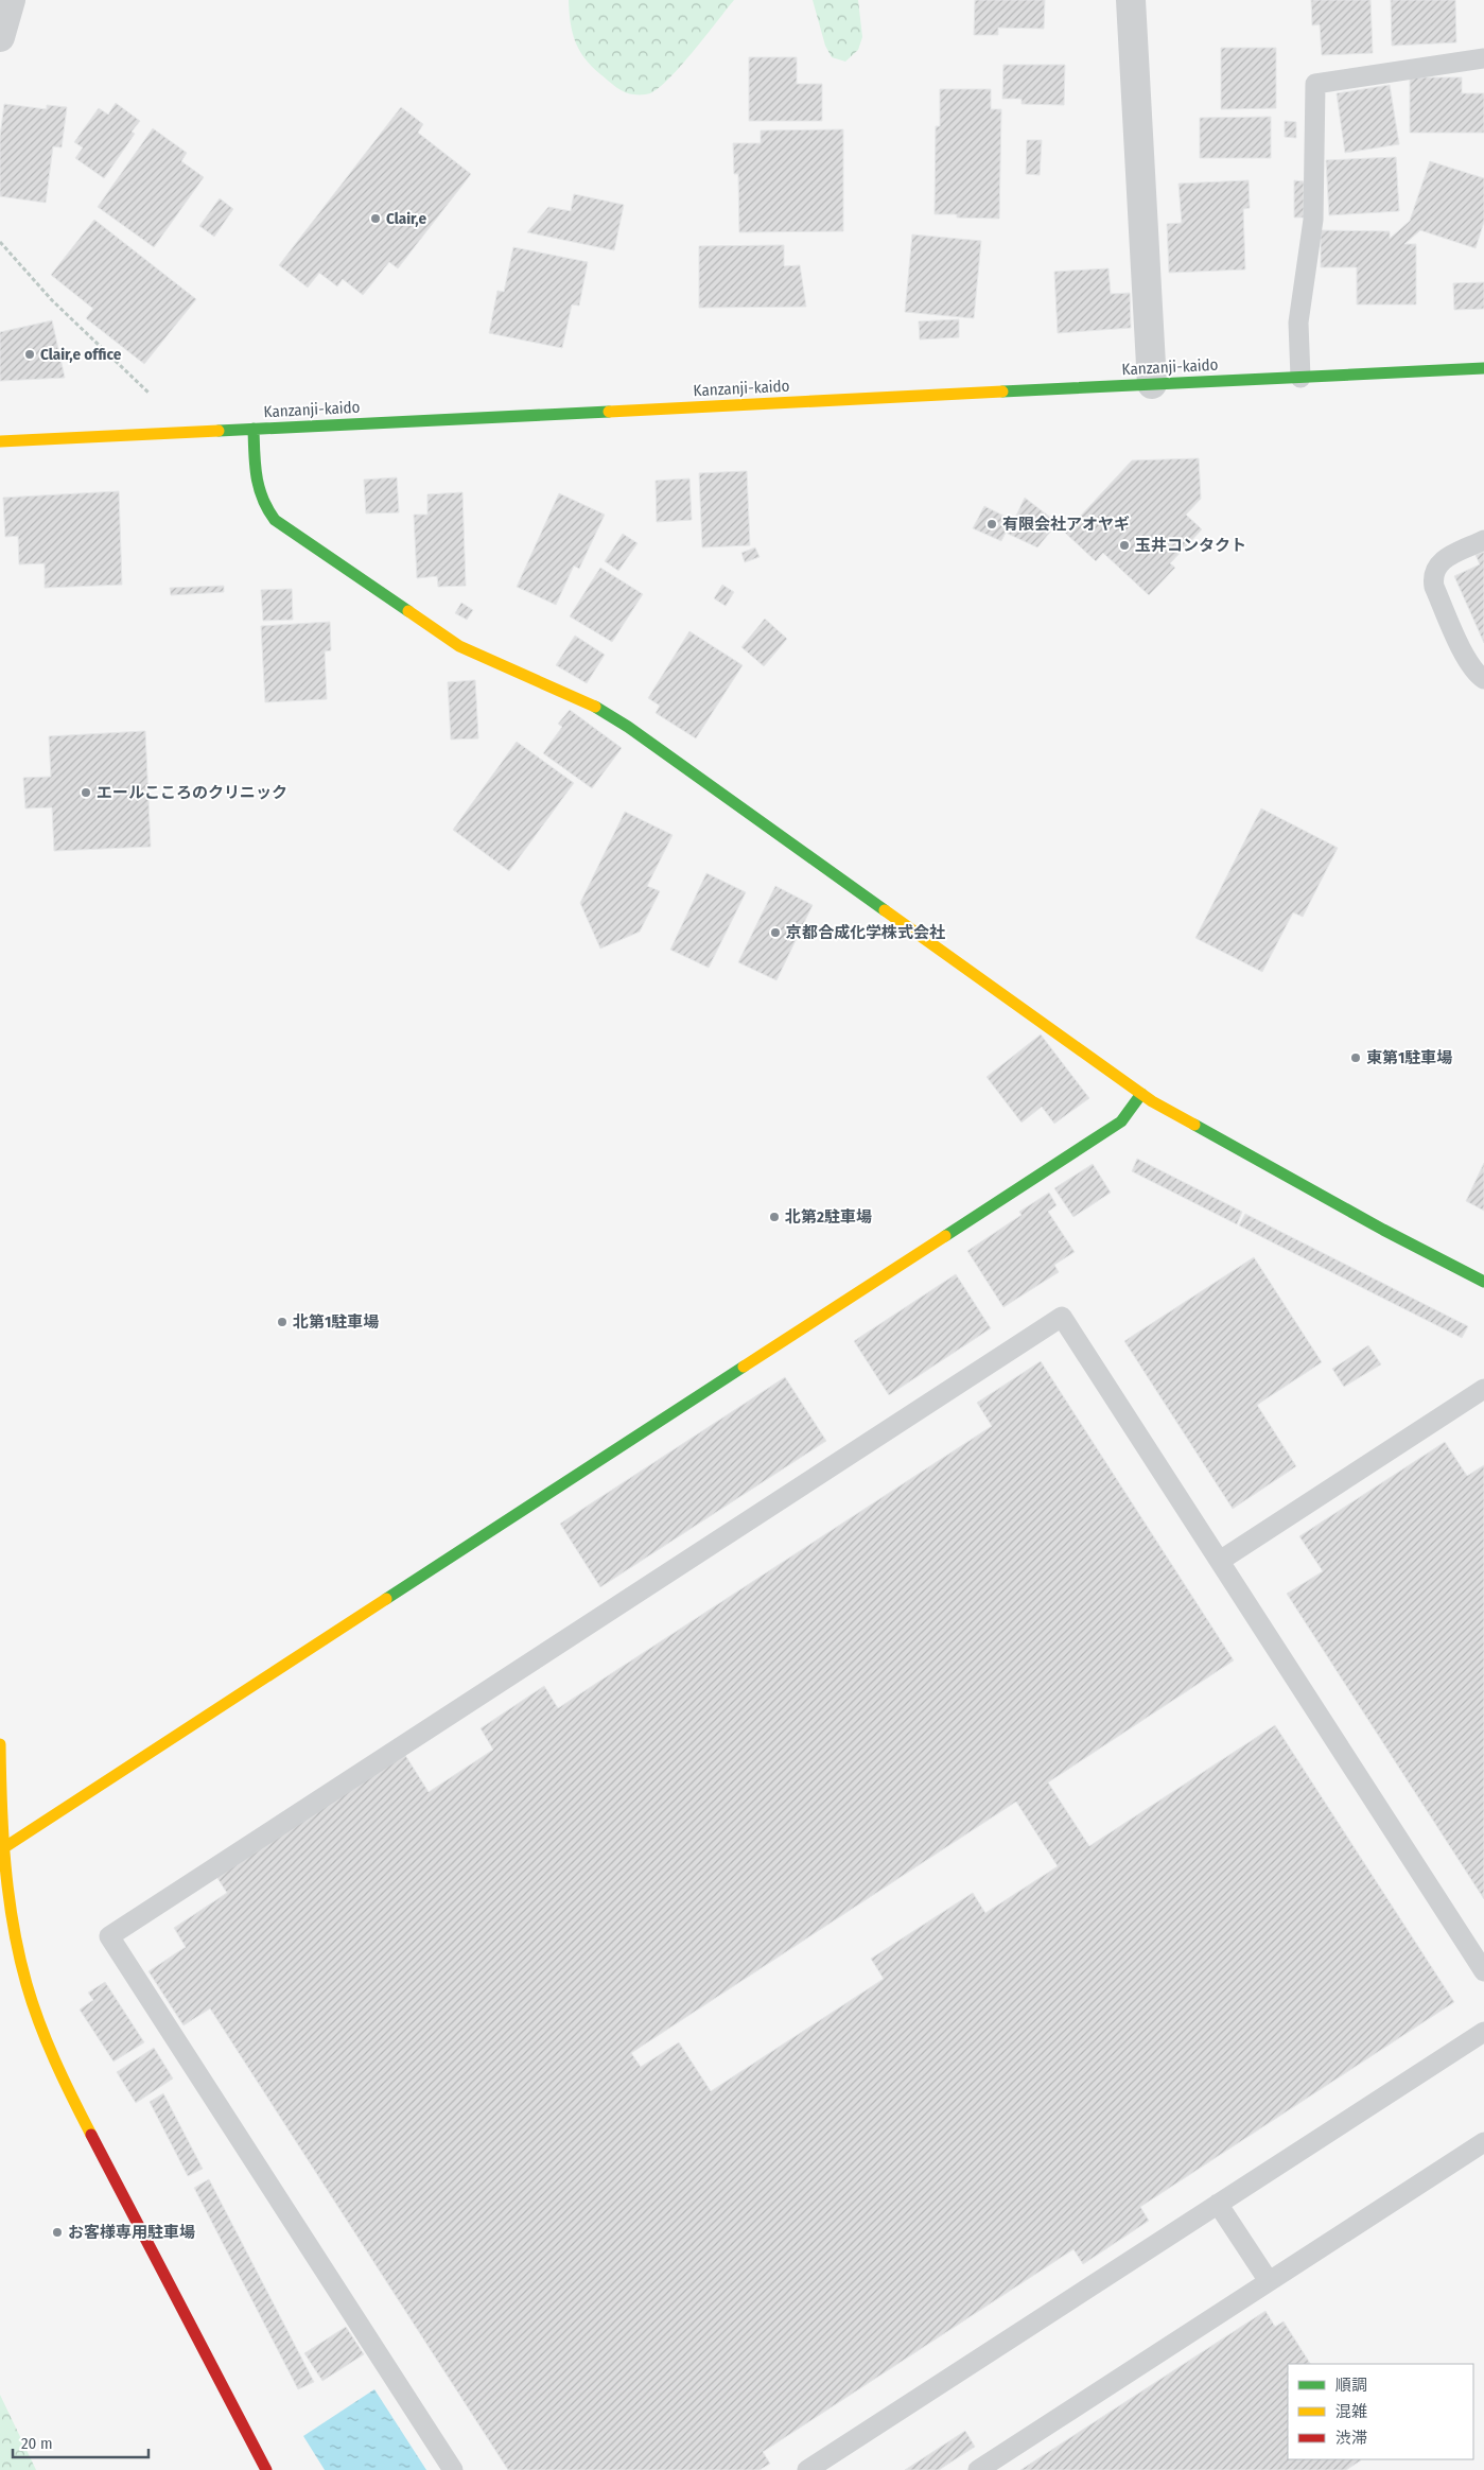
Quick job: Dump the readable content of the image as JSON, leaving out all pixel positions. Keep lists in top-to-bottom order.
{
  "streets": {
    "street": ["Kanzanji-kaido"]
  },
  "places": [
    "Clair,e",
    "Clair,e office",
    "有限会社アオヤギ",
    "玉井コンタクト",
    "エールこころのクリニック",
    "京都合成化学株式会社",
    "東第1駐車場",
    "北第2駐車場",
    "北第1駐車場",
    "お客様専用駐車場"
  ],
  "legend": ["順調", "混雑", "渋滞"],
  "scale_bar": "20 m"
}
